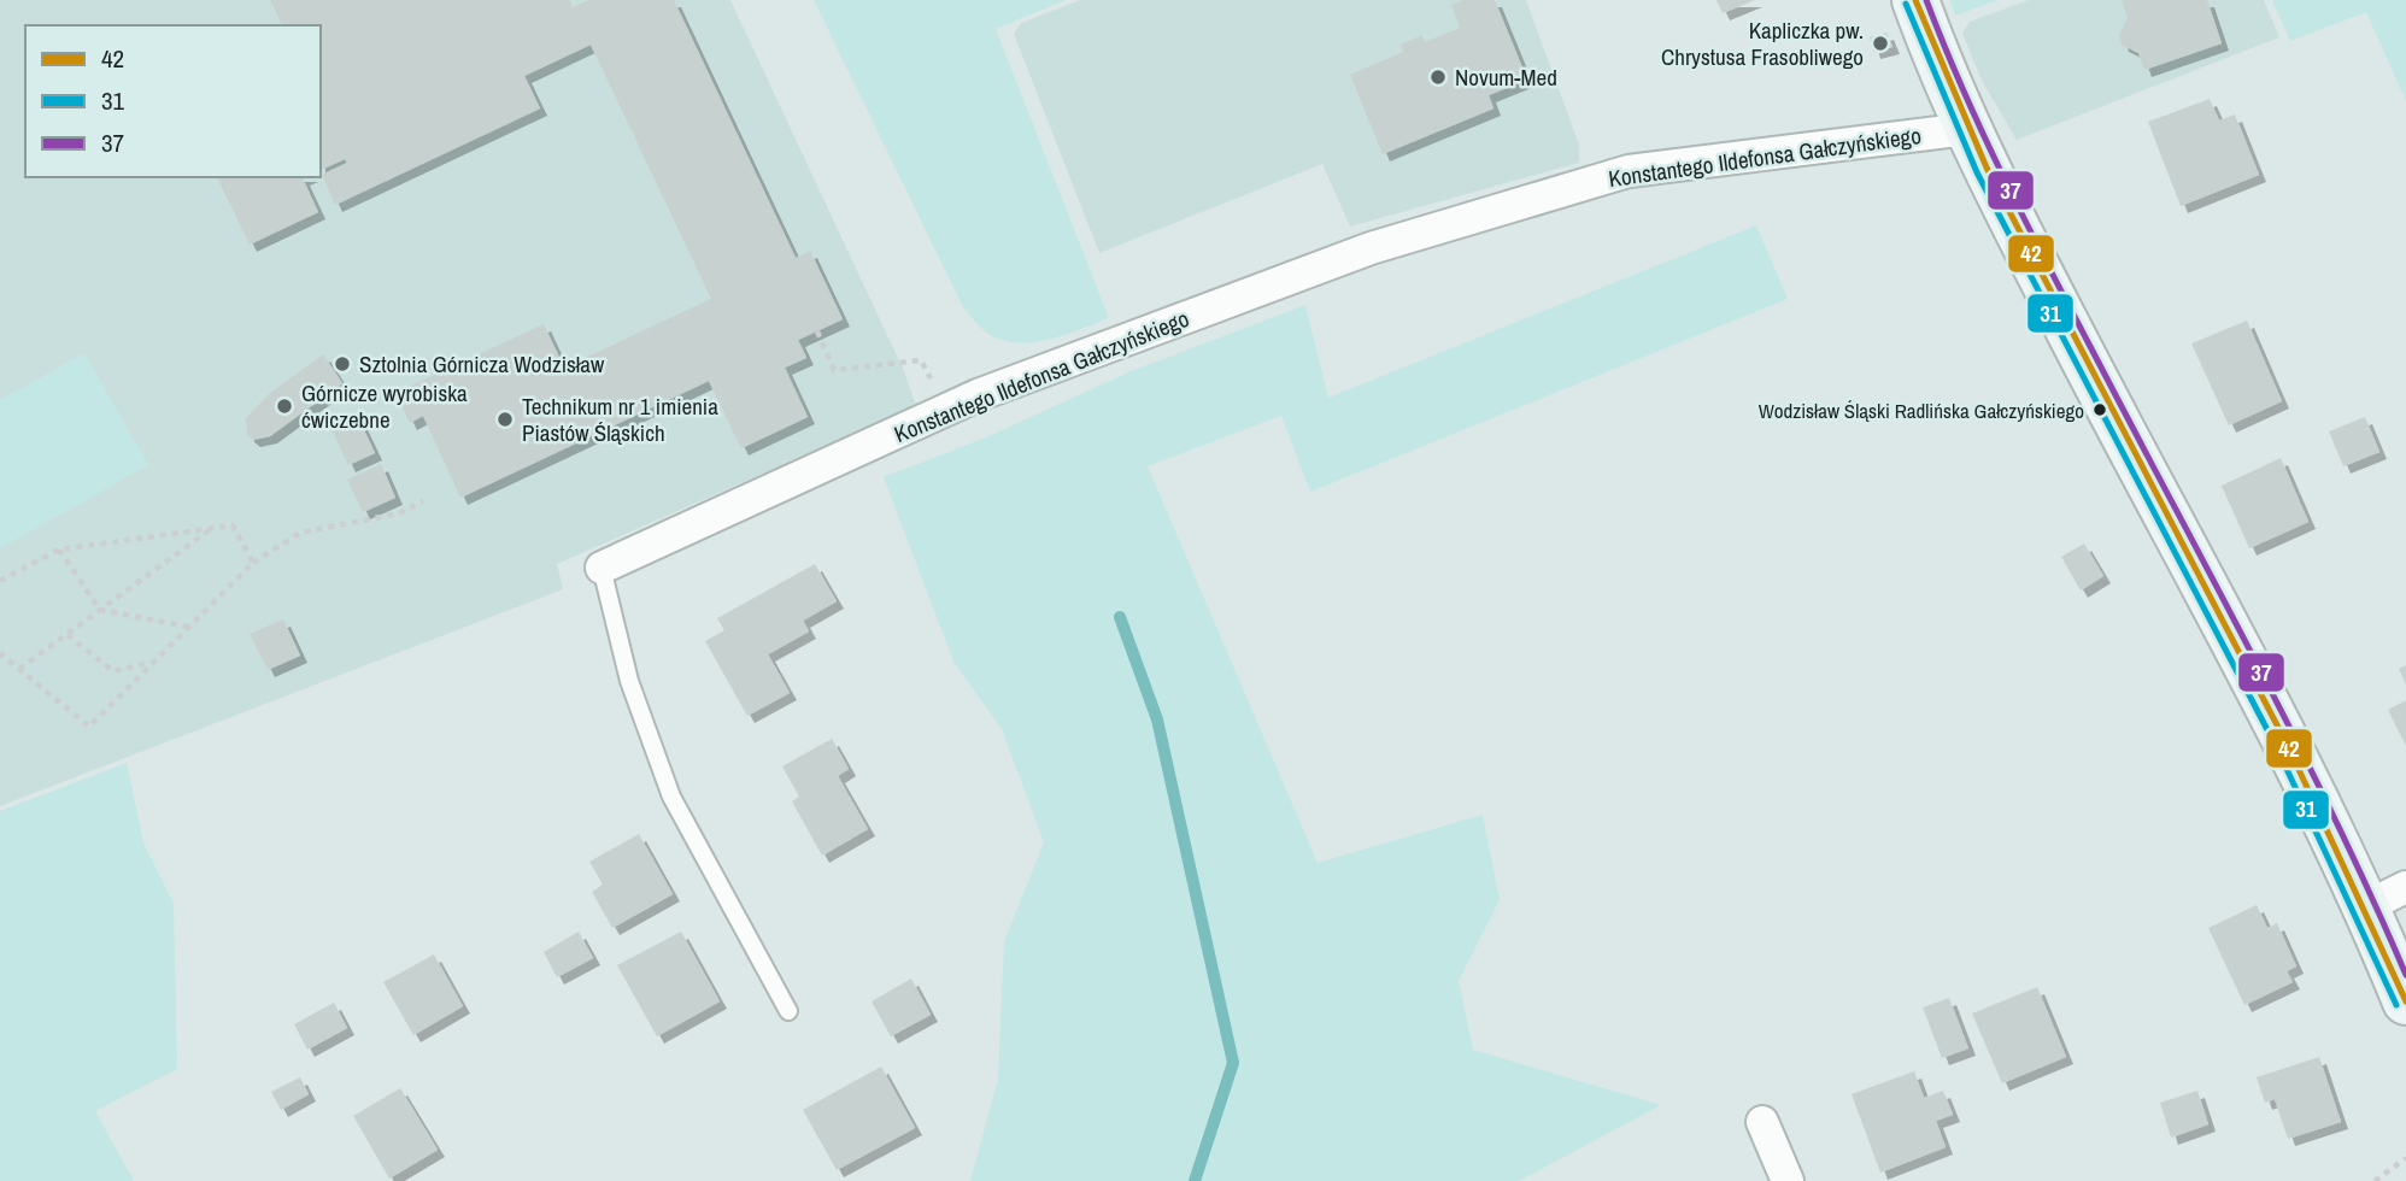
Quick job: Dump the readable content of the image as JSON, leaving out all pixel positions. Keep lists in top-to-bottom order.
{
  "streets": {
    "street": ["Konstantego Ildefonsa Gałczyńskiego"]
  },
  "places": [
    "Kapliczka pw. Chrystusa Frasobliwego",
    "Novum-Med",
    "Sztolnia Górnicza Wodzisław",
    "Górnicze wyrobiska ćwiczebne",
    "Wodzisław Śląski Radlińska Gałczyńskiego",
    "Technikum nr 1 imienia Piastów Śląskich"
  ],
  "lines": ["transit line 42", "transit line 37", "transit line 31"],
  "legend": ["42", "31", "37"]
}
